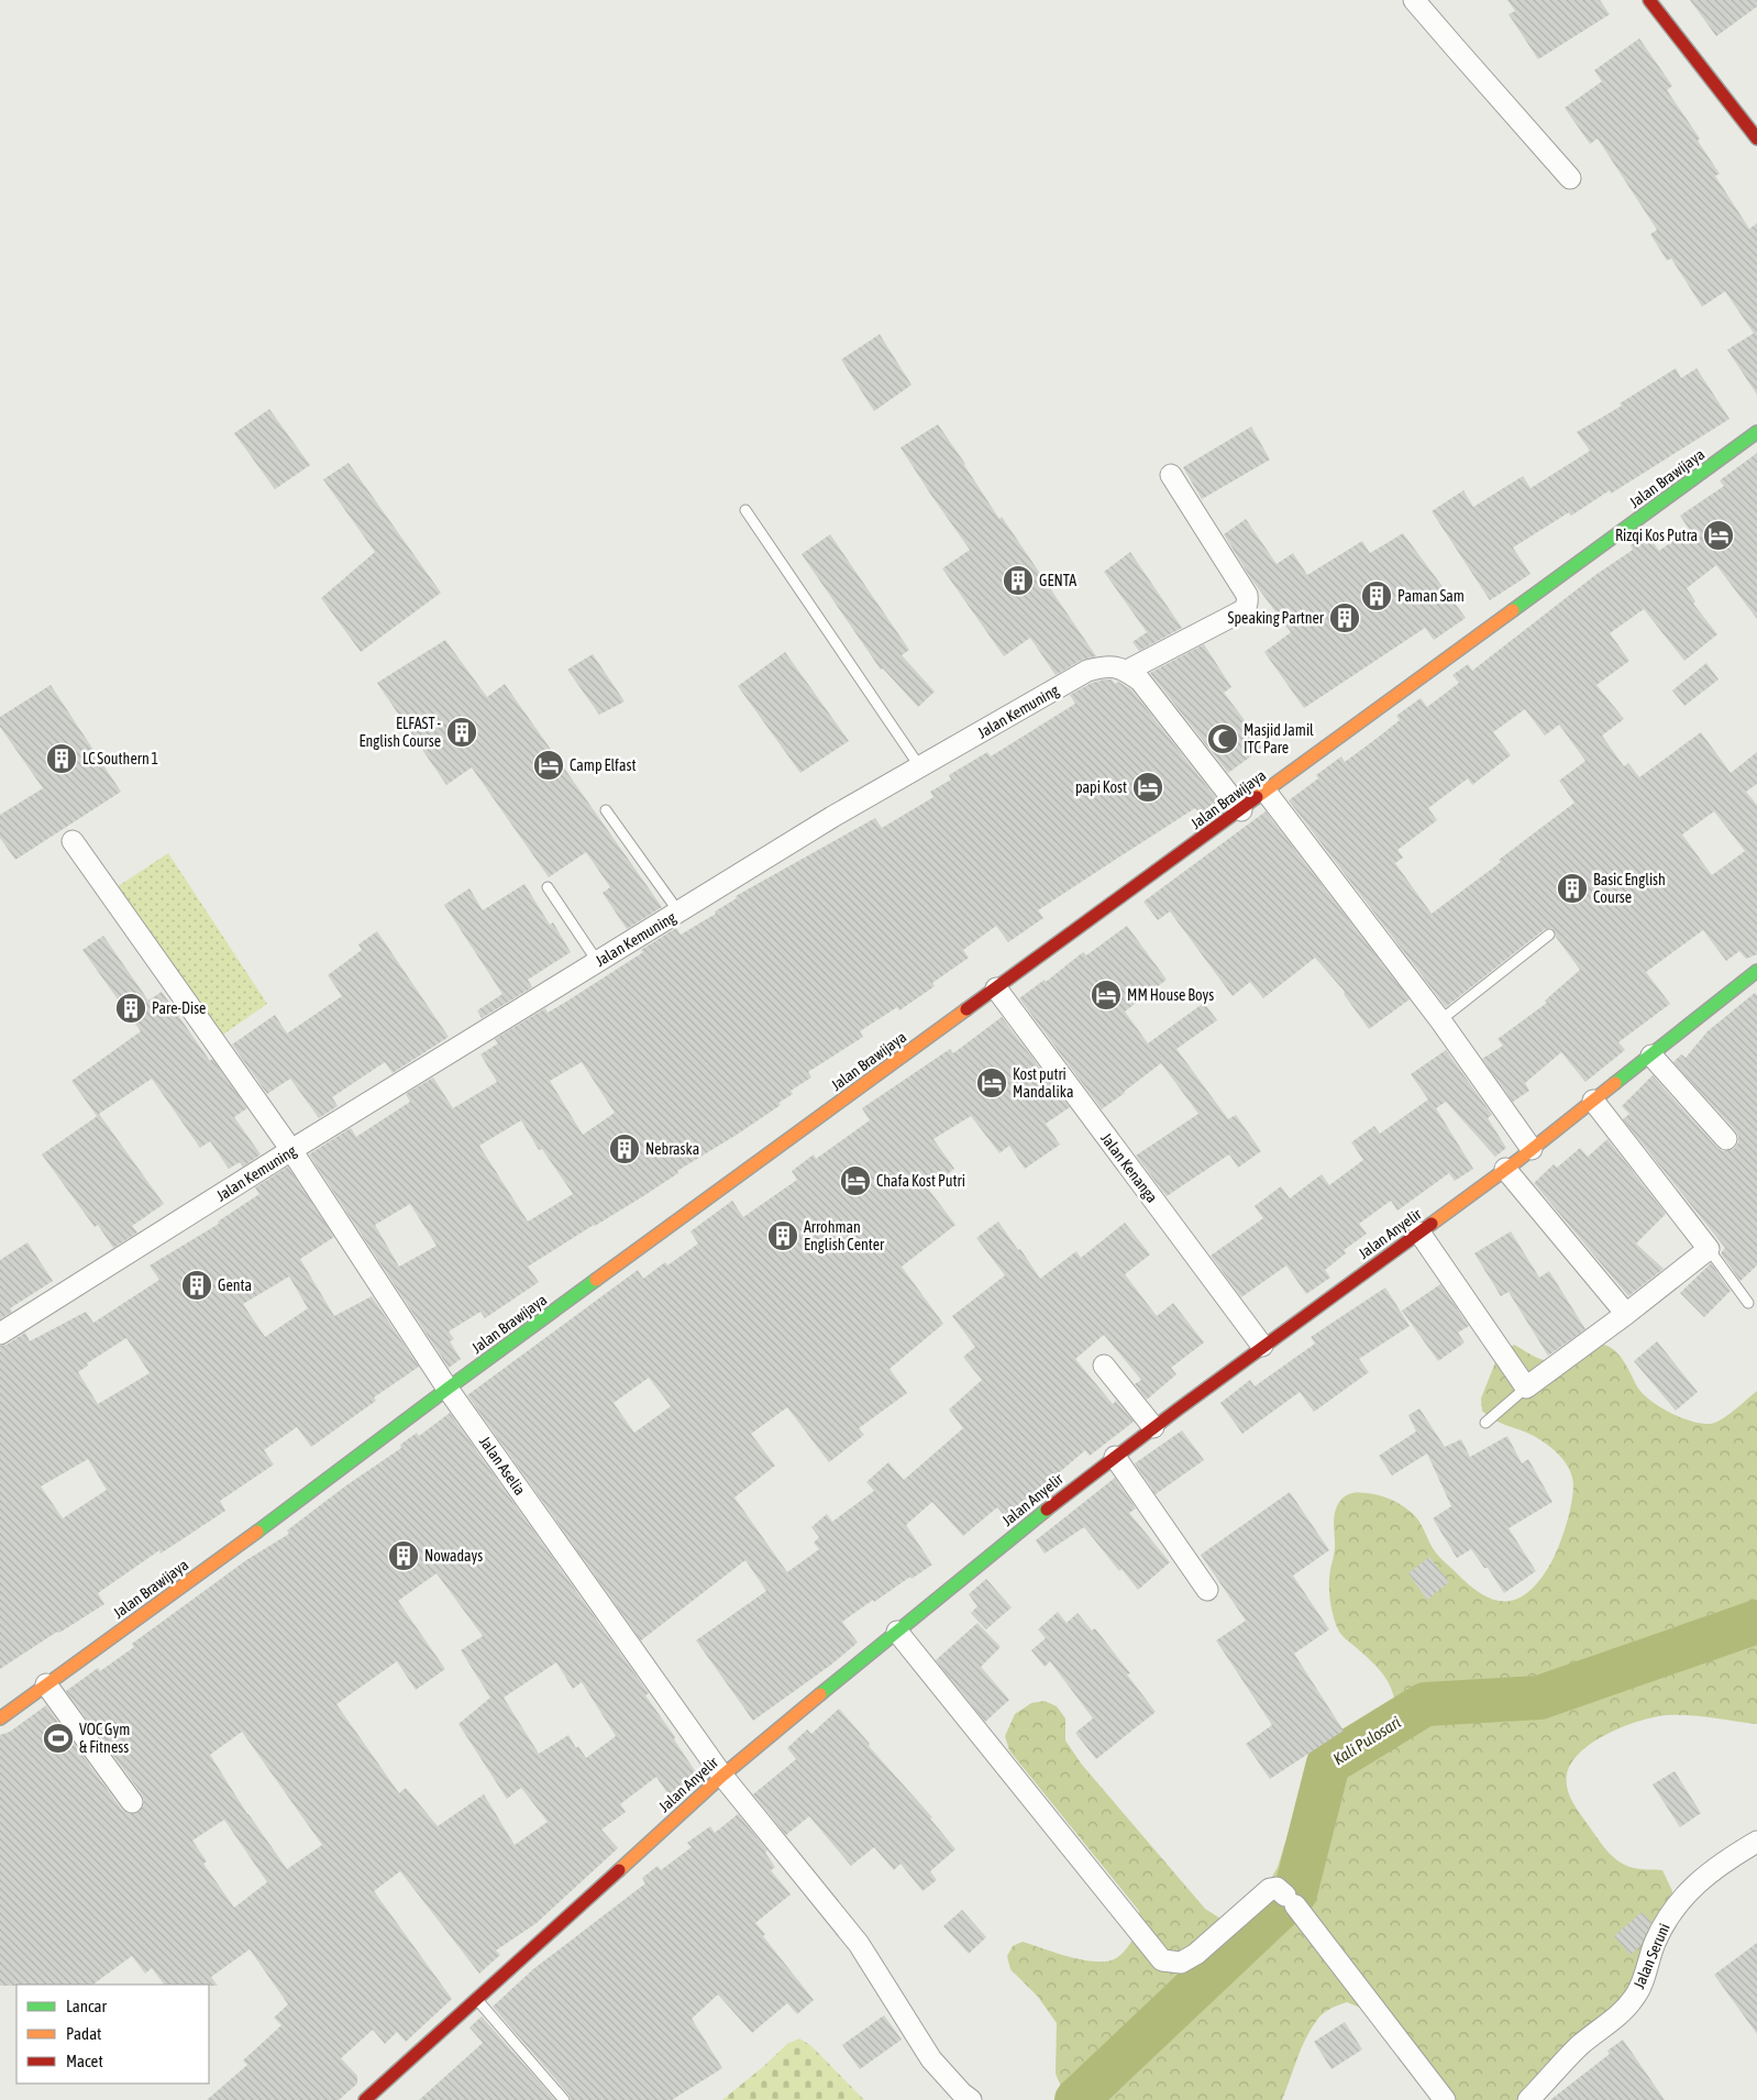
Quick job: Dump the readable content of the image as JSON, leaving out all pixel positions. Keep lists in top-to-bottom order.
{
  "streets": {
    "main road": ["Jalan Brawijaya", "Jalan Anyelir"],
    "street": [
      "Jalan Kemuning",
      "Jalan Kenanga",
      "Jalan Aselia",
      "Jalan Seruni"
    ]
  },
  "crossings": [
    ["Jalan Brawijaya", "Jalan Kenanga"],
    ["Jalan Brawijaya", "Jalan Aselia"],
    ["Jalan Kemuning", "Jalan Aselia"],
    ["Jalan Kenanga", "Jalan Anyelir"],
    ["Jalan Anyelir", "Jalan Aselia"]
  ],
  "water": ["Kali Pulosari"],
  "places": {
    "hotel": [
      "Rizqi Kos Putra",
      "Camp Elfast",
      "papi Kost",
      "MM House Boys",
      "Kost putri Mandalika",
      "Chafa Kost Putri"
    ],
    "building": [
      "GENTA",
      "Paman Sam",
      "Speaking Partner",
      "ELFAST - English Course",
      "LC Southern 1",
      "Basic English Course",
      "Pare-Dise",
      "Nebraska",
      "Arrohman English Center",
      "Genta",
      "Nowadays"
    ],
    "mosque": ["Masjid Jamil ITC Pare"],
    "sports": ["VOC Gym & Fitness"]
  },
  "legend": ["Lancar", "Padat", "Macet"]
}
